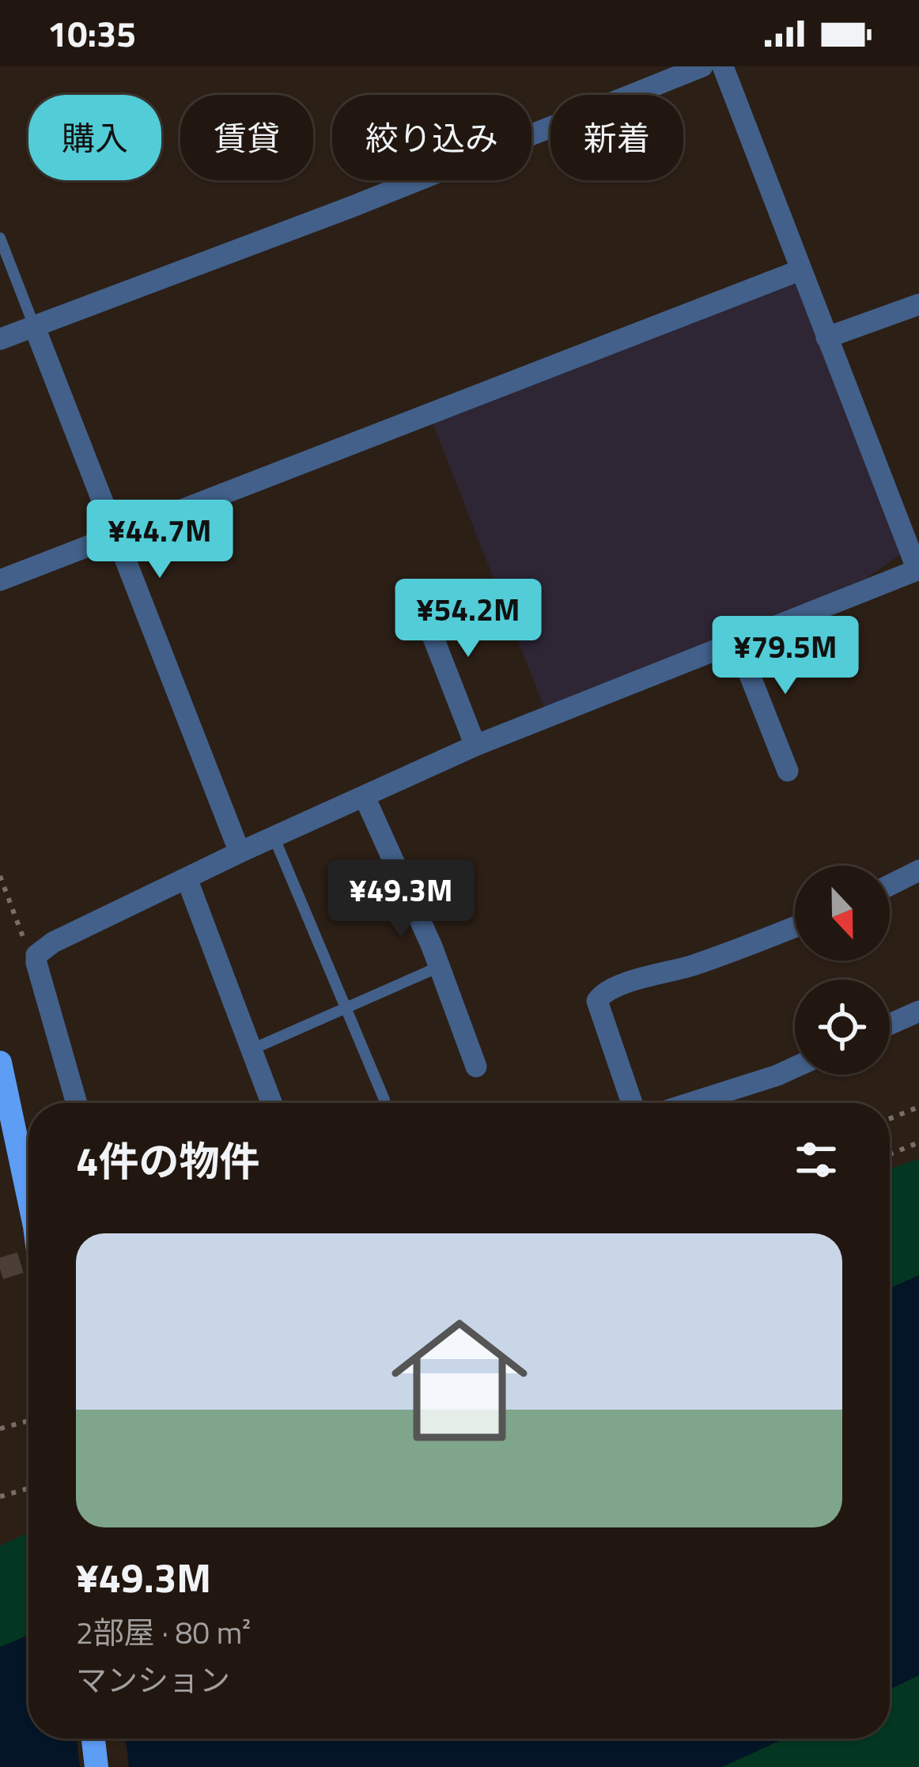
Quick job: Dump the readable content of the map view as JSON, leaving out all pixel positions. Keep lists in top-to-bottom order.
{
  "north": "bottom",
  "page": {
    "status": "10:35",
    "chip": [
      "購入",
      "賃貸",
      "絞り込み",
      "新着"
    ],
    "price": [
      "¥44.7M",
      "¥54.2M",
      "¥79.5M",
      "¥49.3M"
    ],
    "heading": "4件の物件",
    "list": [
      {
        "name": "¥49.3M",
        "note": "2部屋 · 80 m² · マンション"
      }
    ]
  }
}
